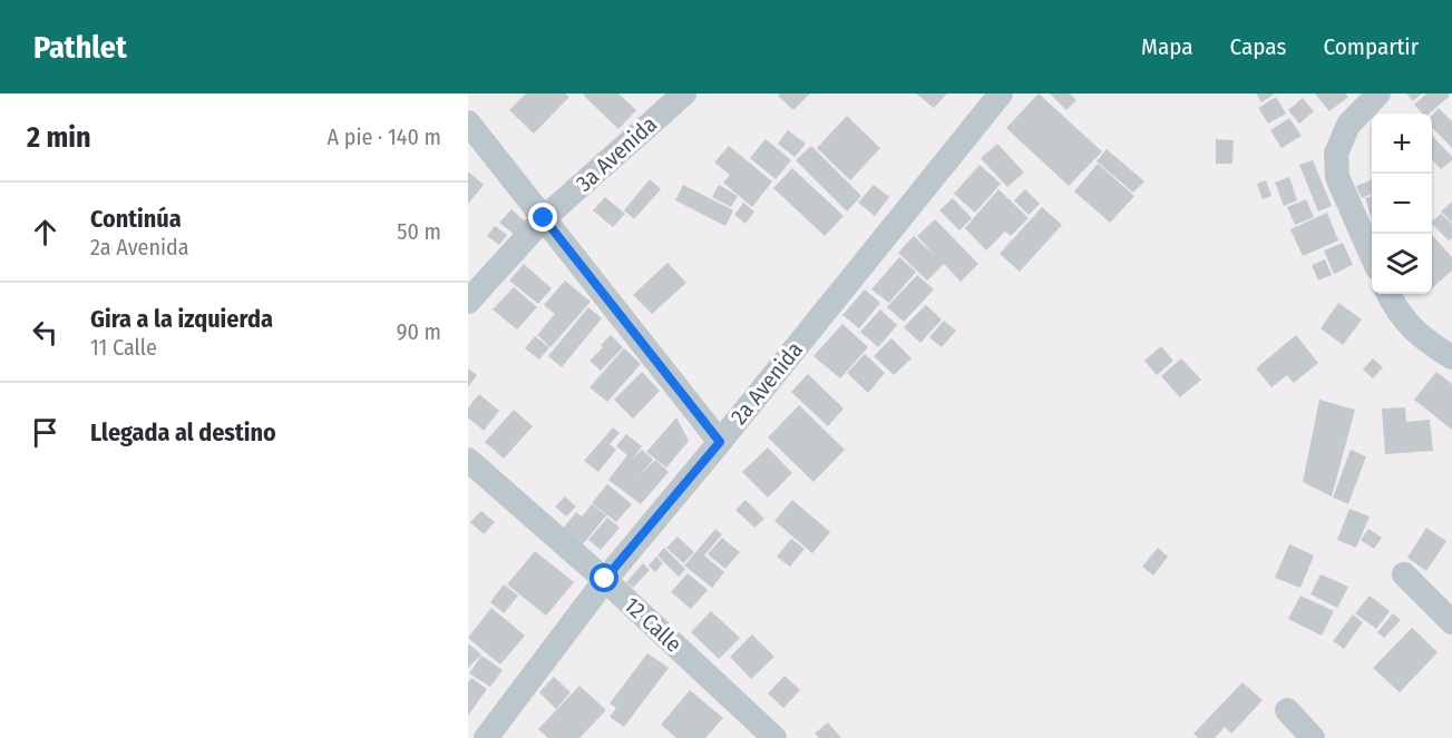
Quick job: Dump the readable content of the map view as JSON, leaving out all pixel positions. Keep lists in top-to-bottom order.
{
  "streets": {
    "street": ["3a Avenida", "2a Avenida", "12 Calle"]
  },
  "crossings": [
    ["2a Avenida", "12 Calle"]
  ],
  "page": {
    "header": "Pathlet",
    "nav": ["Mapa", "Capas", "Compartir"],
    "heading": ["2 min", "A pie · 140 m"],
    "map_buttons": ["+", "−"],
    "list": [
      ["Continúa", "2a Avenida", "50 m"],
      ["Gira a la izquierda", "11 Calle", "90 m"],
      "Llegada al destino"
    ]
  }
}
